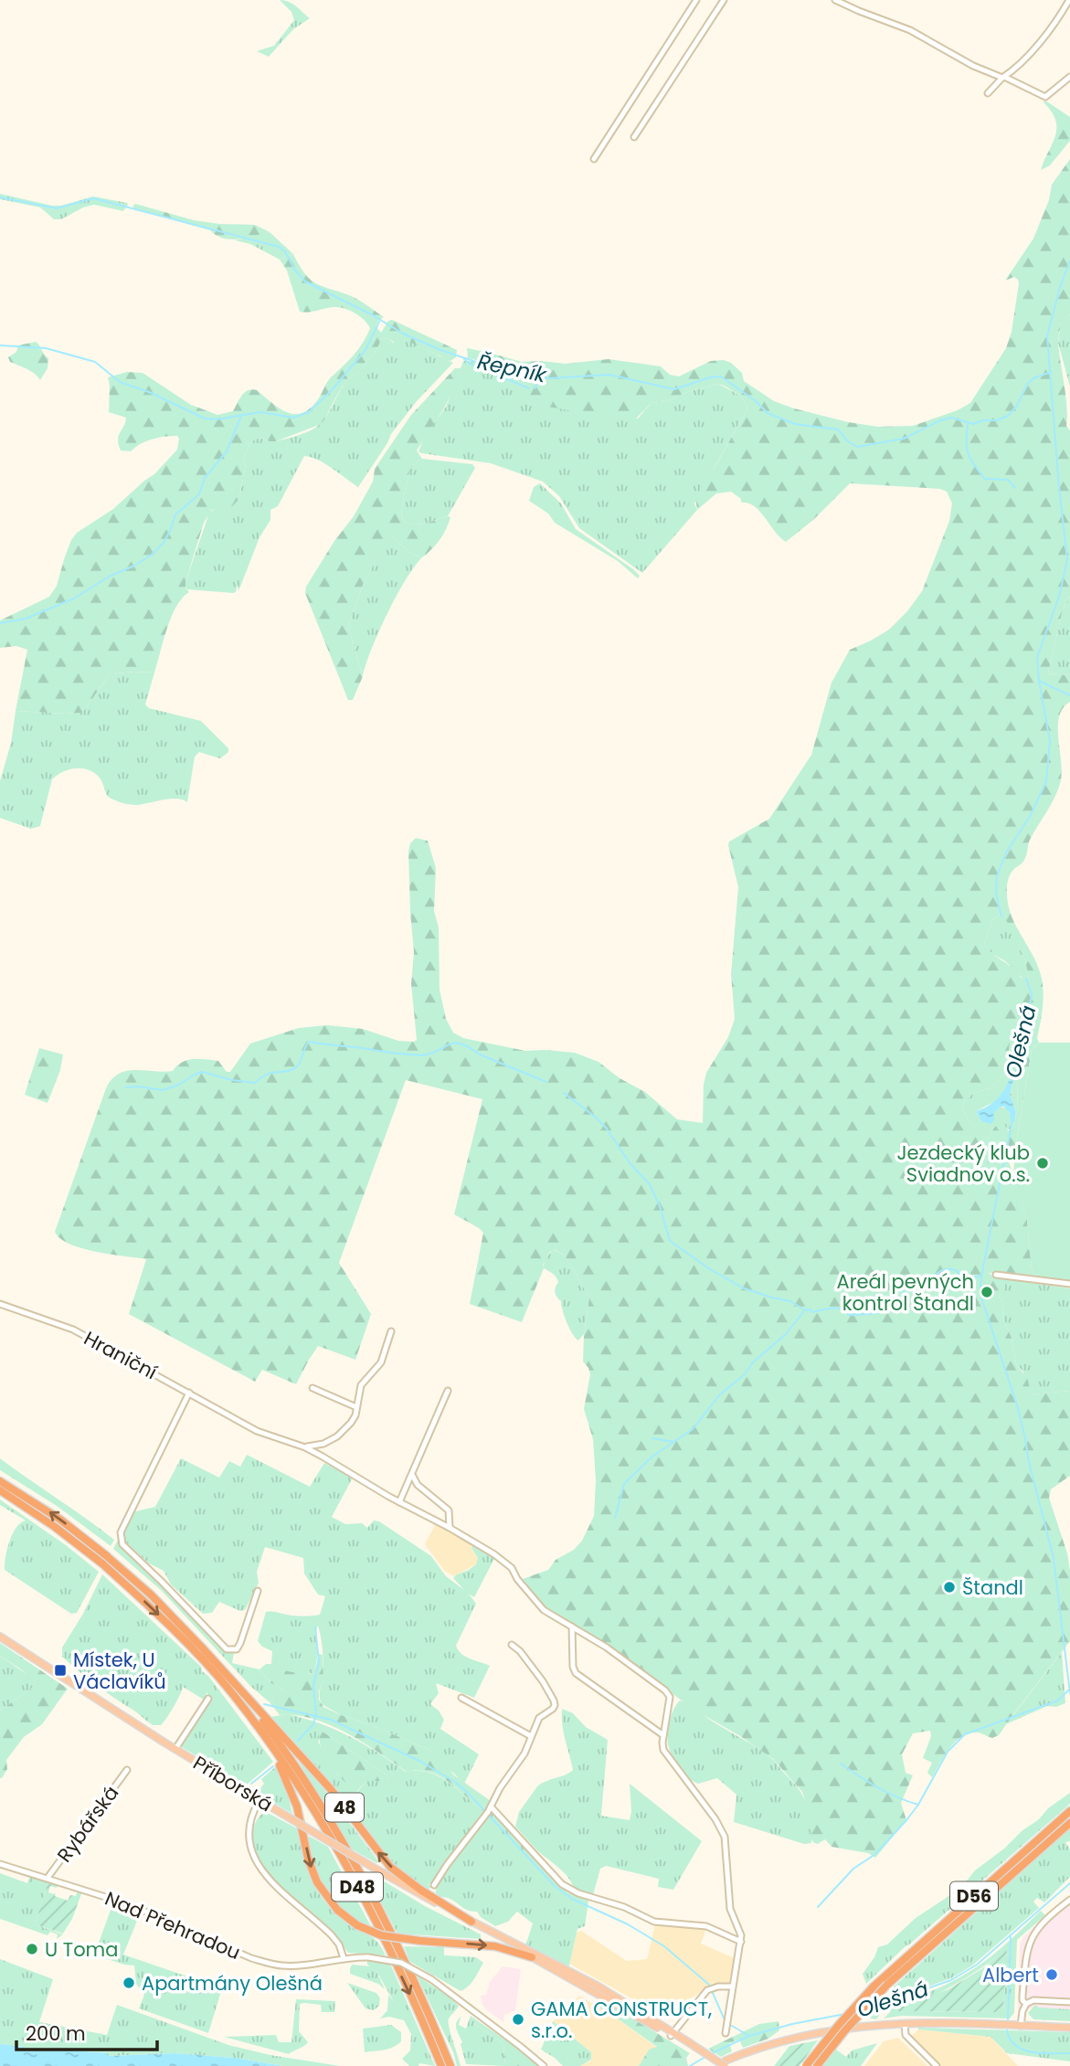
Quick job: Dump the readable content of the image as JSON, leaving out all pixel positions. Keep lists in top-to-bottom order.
{
  "streets": {
    "highway": ["48", "D48", "D56"],
    "main road": ["Příborská"],
    "street": ["Hraniční", "Rybářská", "Nad Přehradou"]
  },
  "crossings": [
    ["Příborská", "48"],
    ["48", "D48"],
    ["Rybářská", "Nad Přehradou"]
  ],
  "water": ["Řepník", "Olešná"],
  "places": {
    "other": [
      "Jezdecký klub Sviadnov o.s.",
      "Areál pevných kontrol Štandl",
      "Štandl",
      "U Toma",
      "Albert",
      "Apartmány Olešná",
      "GAMA CONSTRUCT, s.r.o."
    ],
    "transit": ["Místek, U Václavíků"]
  },
  "scale_bar": "200 m"
}
